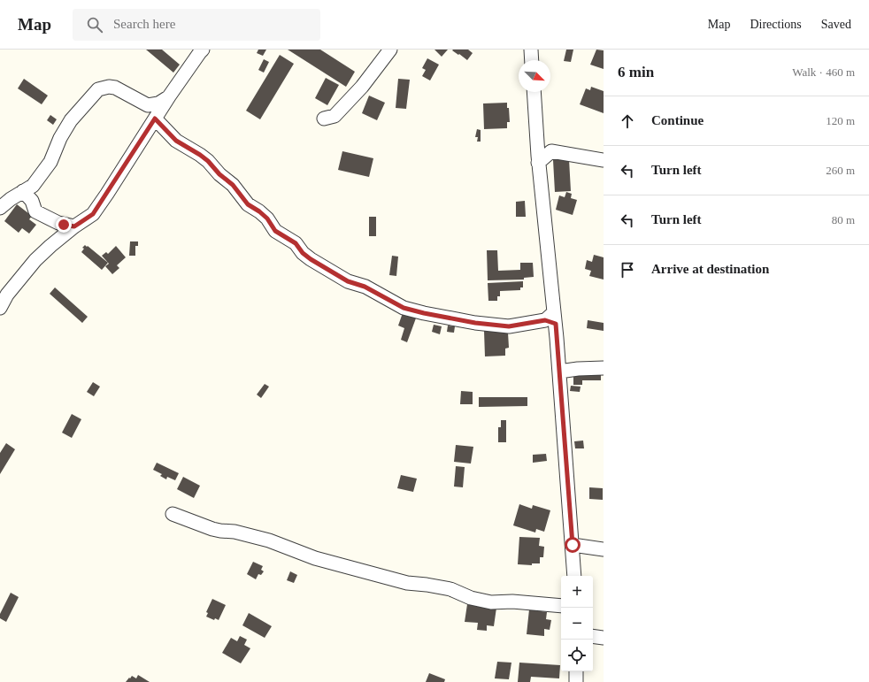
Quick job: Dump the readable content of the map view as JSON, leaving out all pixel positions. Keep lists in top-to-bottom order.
{
  "north": "bottom right",
  "page": {
    "header": "Map",
    "search": "Search here",
    "nav": ["Map", "Directions", "Saved"],
    "heading": ["6 min", "Walk · 460 m"],
    "list": [
      ["Continue", "120 m"],
      ["Turn left", "260 m"],
      ["Turn left", "80 m"],
      "Arrive at destination"
    ],
    "map_buttons": ["+", "−"]
  }
}
